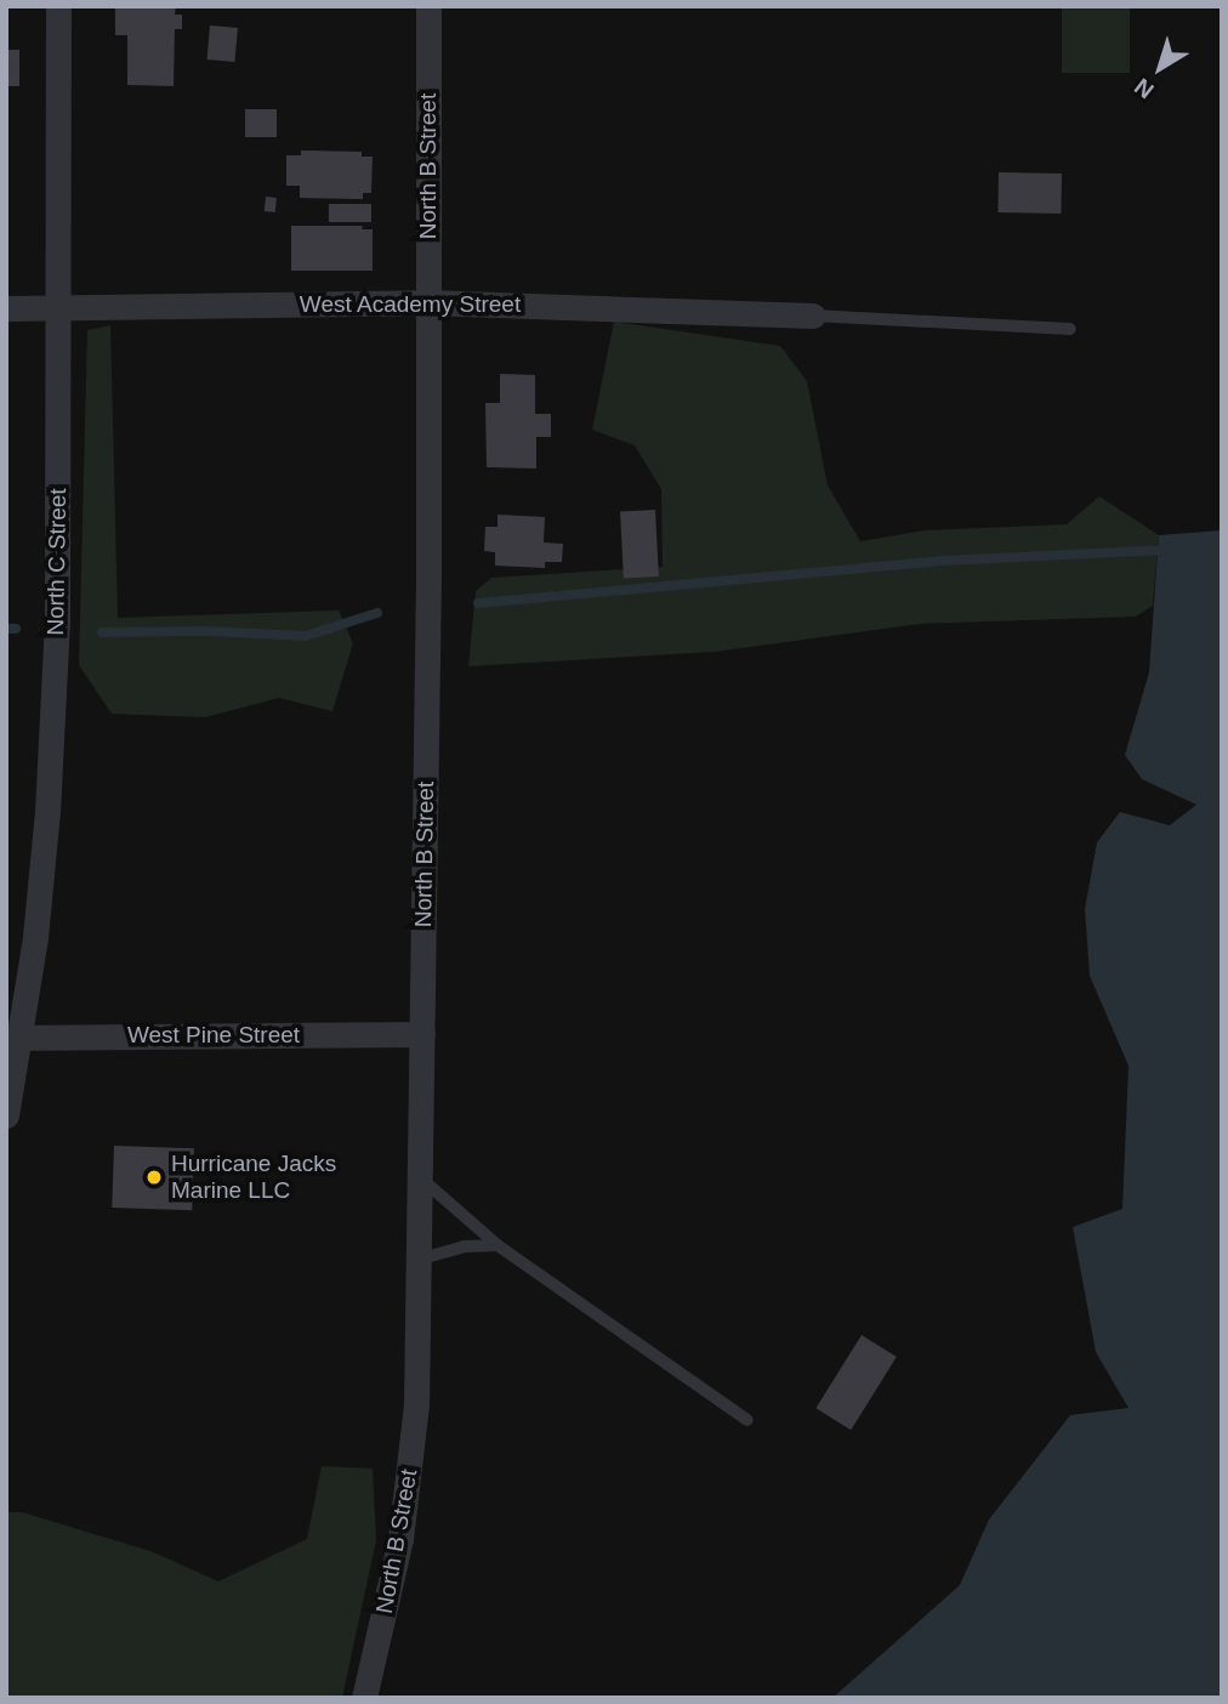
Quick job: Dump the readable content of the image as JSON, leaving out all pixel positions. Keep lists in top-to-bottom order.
{
  "streets": {
    "street": [
      "North B Street",
      "West Academy Street",
      "North C Street",
      "West Pine Street"
    ]
  },
  "crossings": [
    ["North B Street", "West Academy Street"],
    ["North B Street", "West Pine Street"],
    ["West Academy Street", "North C Street"],
    ["North C Street", "West Pine Street"]
  ],
  "places": ["Hurricane Jacks Marine LLC"],
  "north": "bottom left"
}
